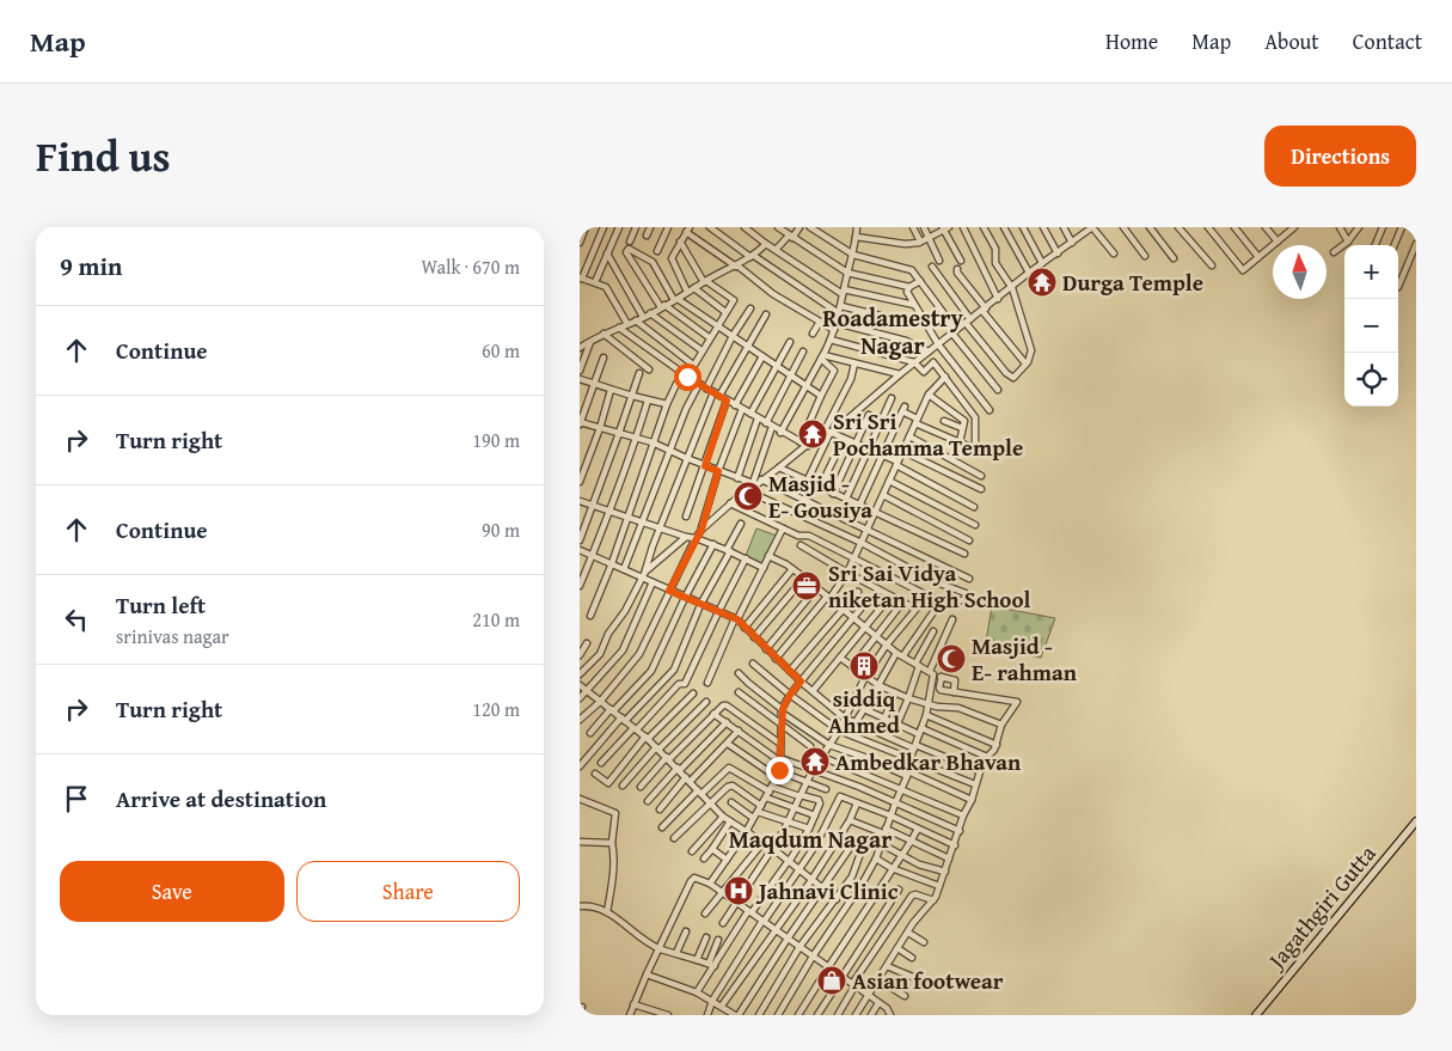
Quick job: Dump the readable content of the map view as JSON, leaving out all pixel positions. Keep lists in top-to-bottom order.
{
  "streets": {
    "street": ["Jagathgiri Gutta"]
  },
  "districts": ["Roadamestry Nagar", "Maqdum Nagar"],
  "places": {
    "temple": ["Durga Temple", "Sri Sri Pochamma Temple", "Ambedkar Bhavan"],
    "mosque": ["Masjid - E- Gousiya", "Masjid - E- rahman"],
    "office": ["Sri Sai Vidya niketan High School"],
    "building": ["siddiq Ahmed"],
    "hospital": ["Jahnavi Clinic"],
    "shop": ["Asian footwear"]
  },
  "north": "top",
  "page": {
    "header": "Map",
    "nav": [
      "Home",
      "Map",
      "About",
      "Contact"
    ],
    "title": "Find us",
    "buttons": [
      "Directions",
      ["Save", "Share"]
    ],
    "heading": ["9 min", "Walk · 670 m"],
    "map_buttons": ["+", "−"],
    "list": [
      ["Continue", "60 m"],
      ["Turn right", "190 m"],
      ["Continue", "90 m"],
      ["Turn left", "srinivas nagar", "210 m"],
      ["Turn right", "120 m"],
      "Arrive at destination"
    ]
  }
}
